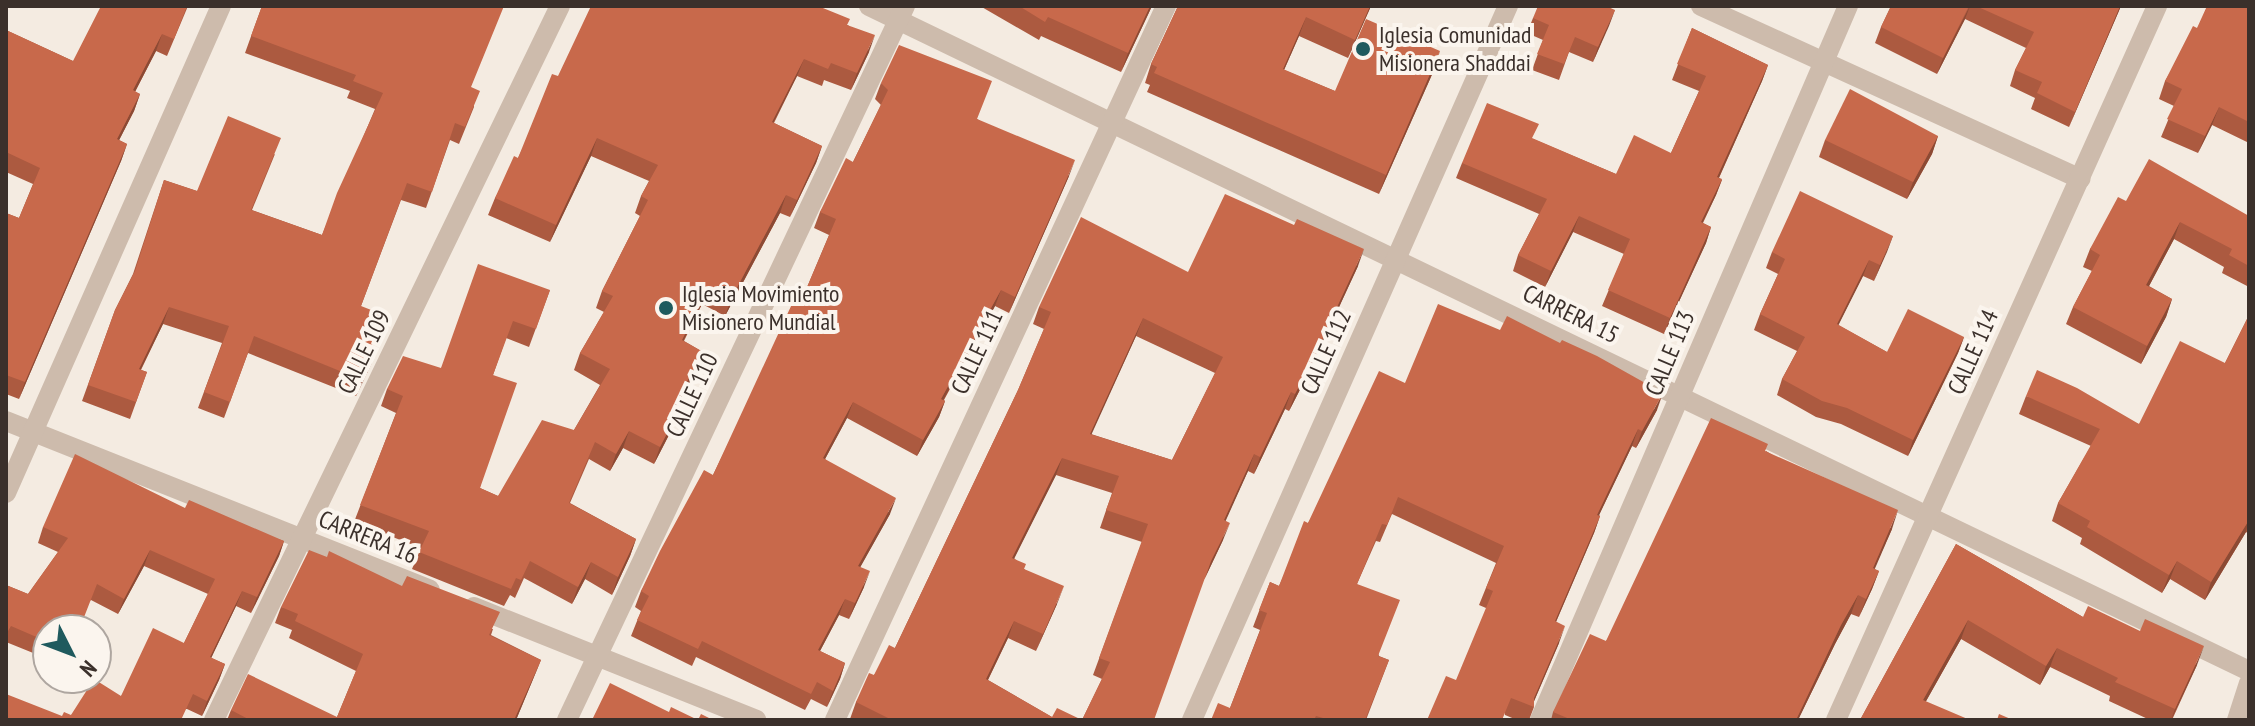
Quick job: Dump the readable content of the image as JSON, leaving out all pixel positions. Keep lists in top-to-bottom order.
{
  "streets": {
    "street": [
      "CARRERA 15",
      "CALLE 109",
      "CALLE 111",
      "CALLE 112",
      "CALLE 114",
      "CALLE 113",
      "CALLE 110",
      "CARRERA 16"
    ]
  },
  "crossings": [
    ["CARRERA 15", "CALLE 111"],
    ["CARRERA 15", "CALLE 112"],
    ["CARRERA 15", "CALLE 114"],
    ["CARRERA 15", "CALLE 113"],
    ["CARRERA 15", "CALLE 110"],
    ["CALLE 109", "CARRERA 16"],
    ["CALLE 110", "CARRERA 16"]
  ],
  "places": ["Iglesia Comunidad Misionera Shaddai", "Iglesia Movimiento Misionero Mundial"],
  "north": "bottom right"
}
